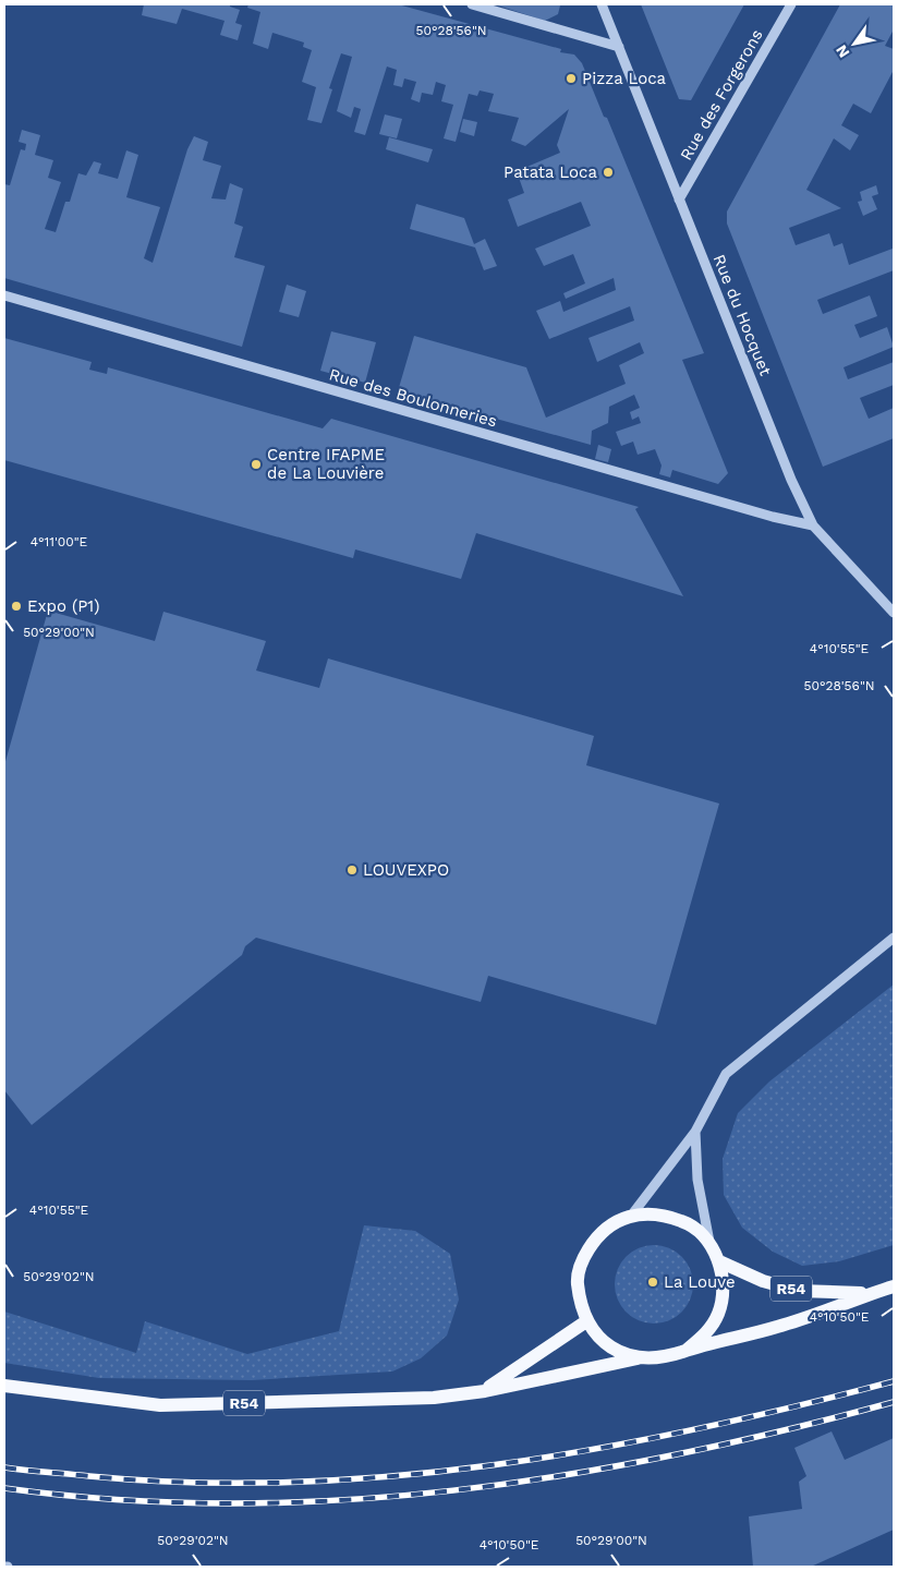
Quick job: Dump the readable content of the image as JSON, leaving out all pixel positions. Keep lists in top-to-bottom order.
{
  "streets": {
    "main road": ["R54"],
    "street": ["Rue des Forgerons", "Rue du Hocquet", "Rue des Boulonneries"]
  },
  "crossings": [
    ["Rue des Forgerons", "Rue du Hocquet"],
    ["Rue du Hocquet", "Rue des Boulonneries"]
  ],
  "places": [
    "Pizza Loca",
    "Patata Loca",
    "Centre IFAPME de La Louvière",
    "Expo (P1)",
    "LOUVEXPO",
    "La Louve"
  ],
  "north": "bottom left",
  "coordinates": [
    "50°28'56\"N",
    "4°11'00\"E",
    "50°29'00\"N",
    "4°10'55\"E",
    "50°29'02\"N",
    "4°10'50\"E"
  ]
}
